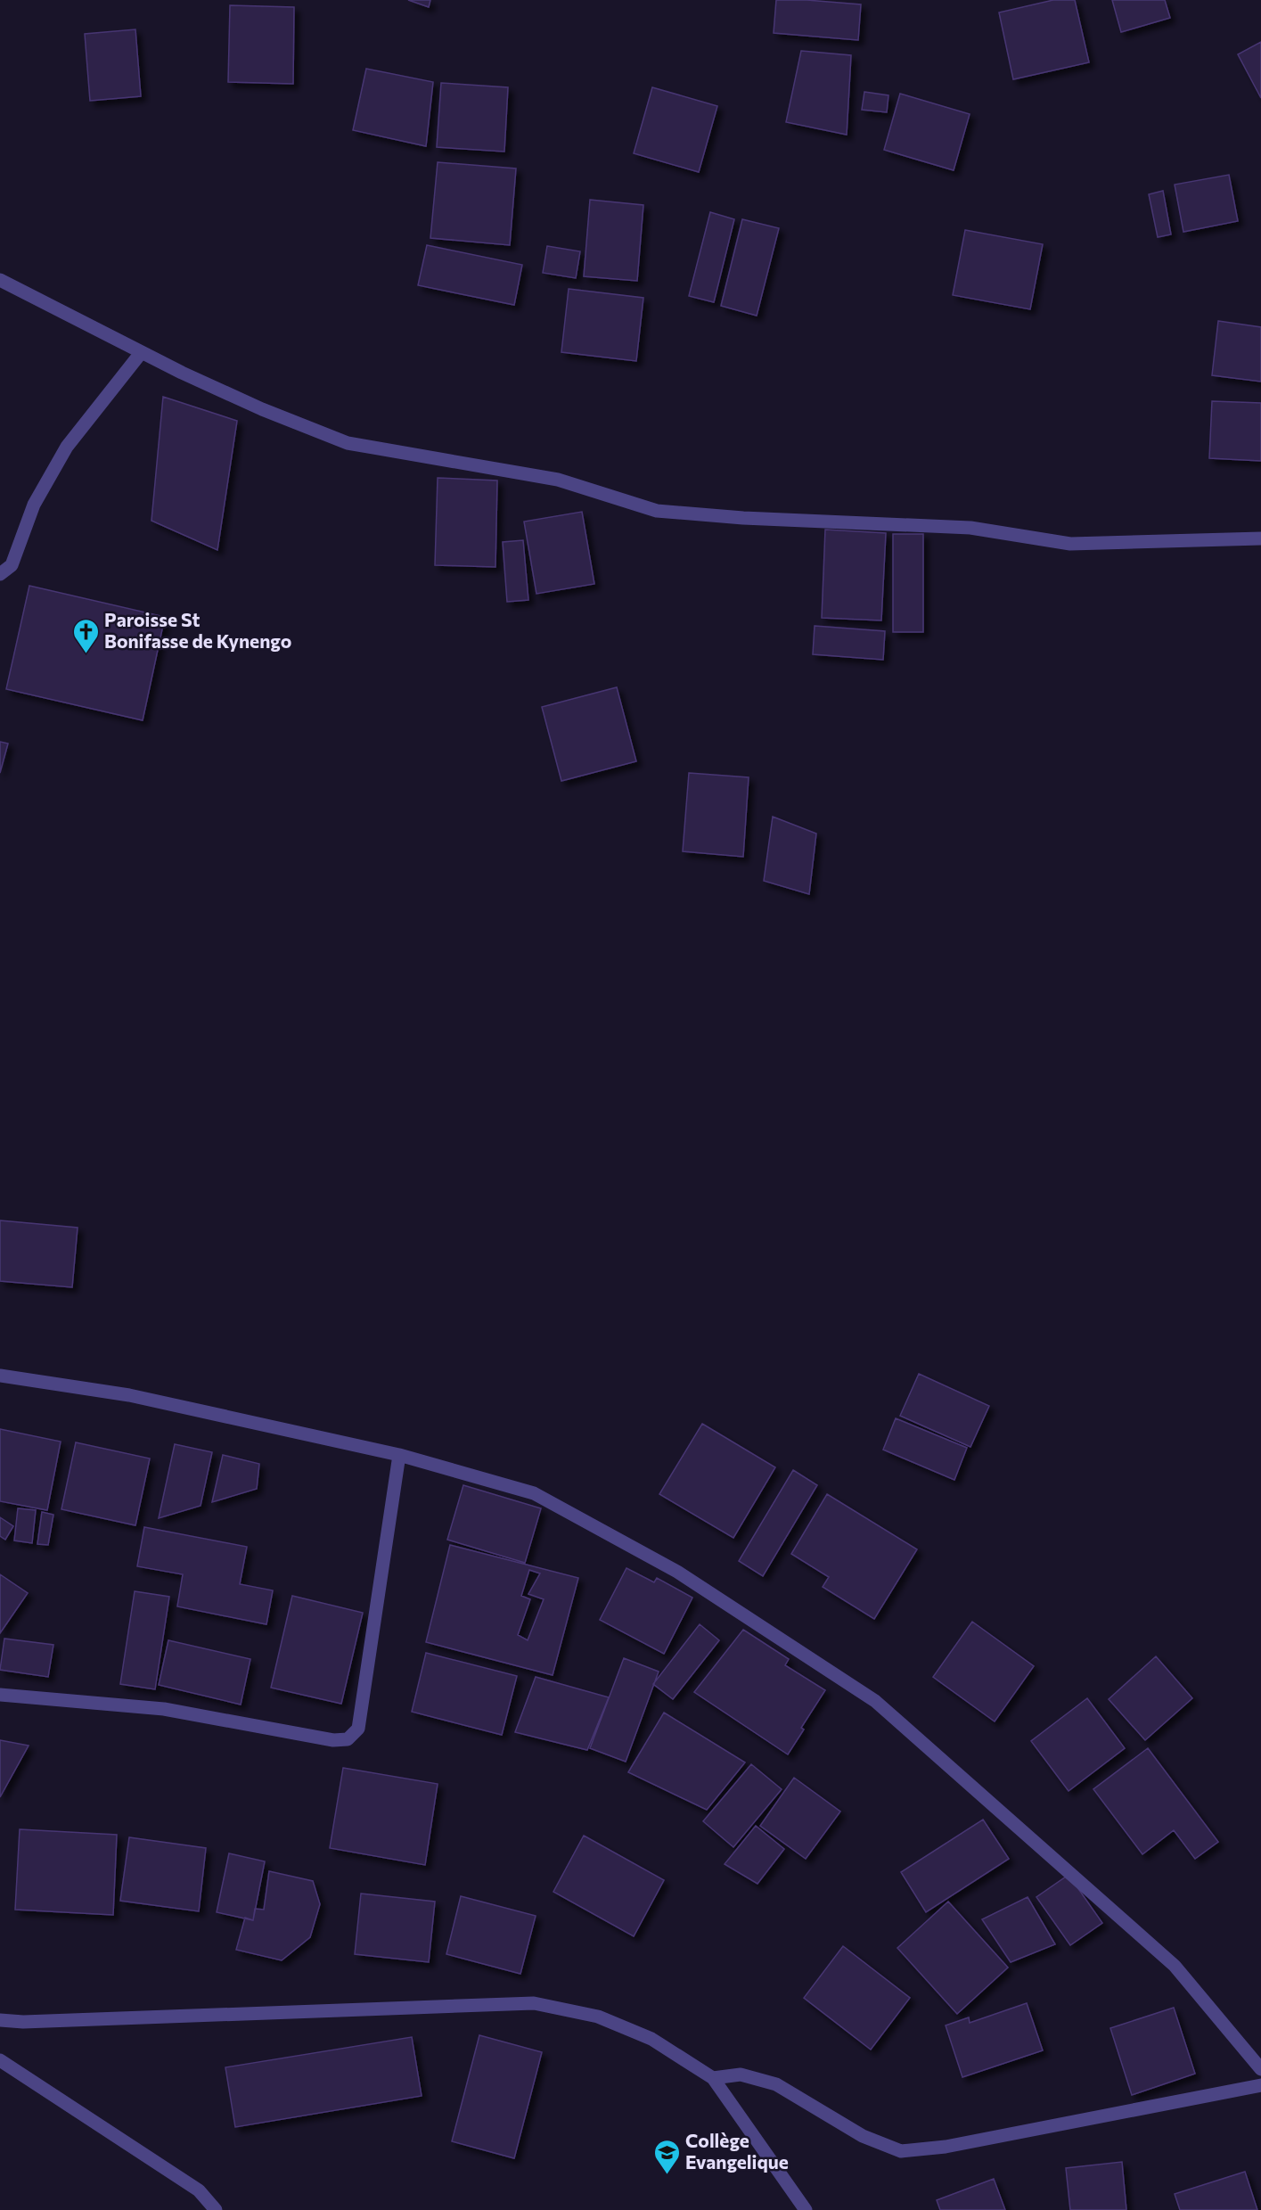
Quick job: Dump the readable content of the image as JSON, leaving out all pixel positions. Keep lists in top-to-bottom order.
{
  "places": {
    "church": ["Paroisse St Bonifasse de Kynengo"],
    "school or university": ["Collège Evangelique"]
  }
}
